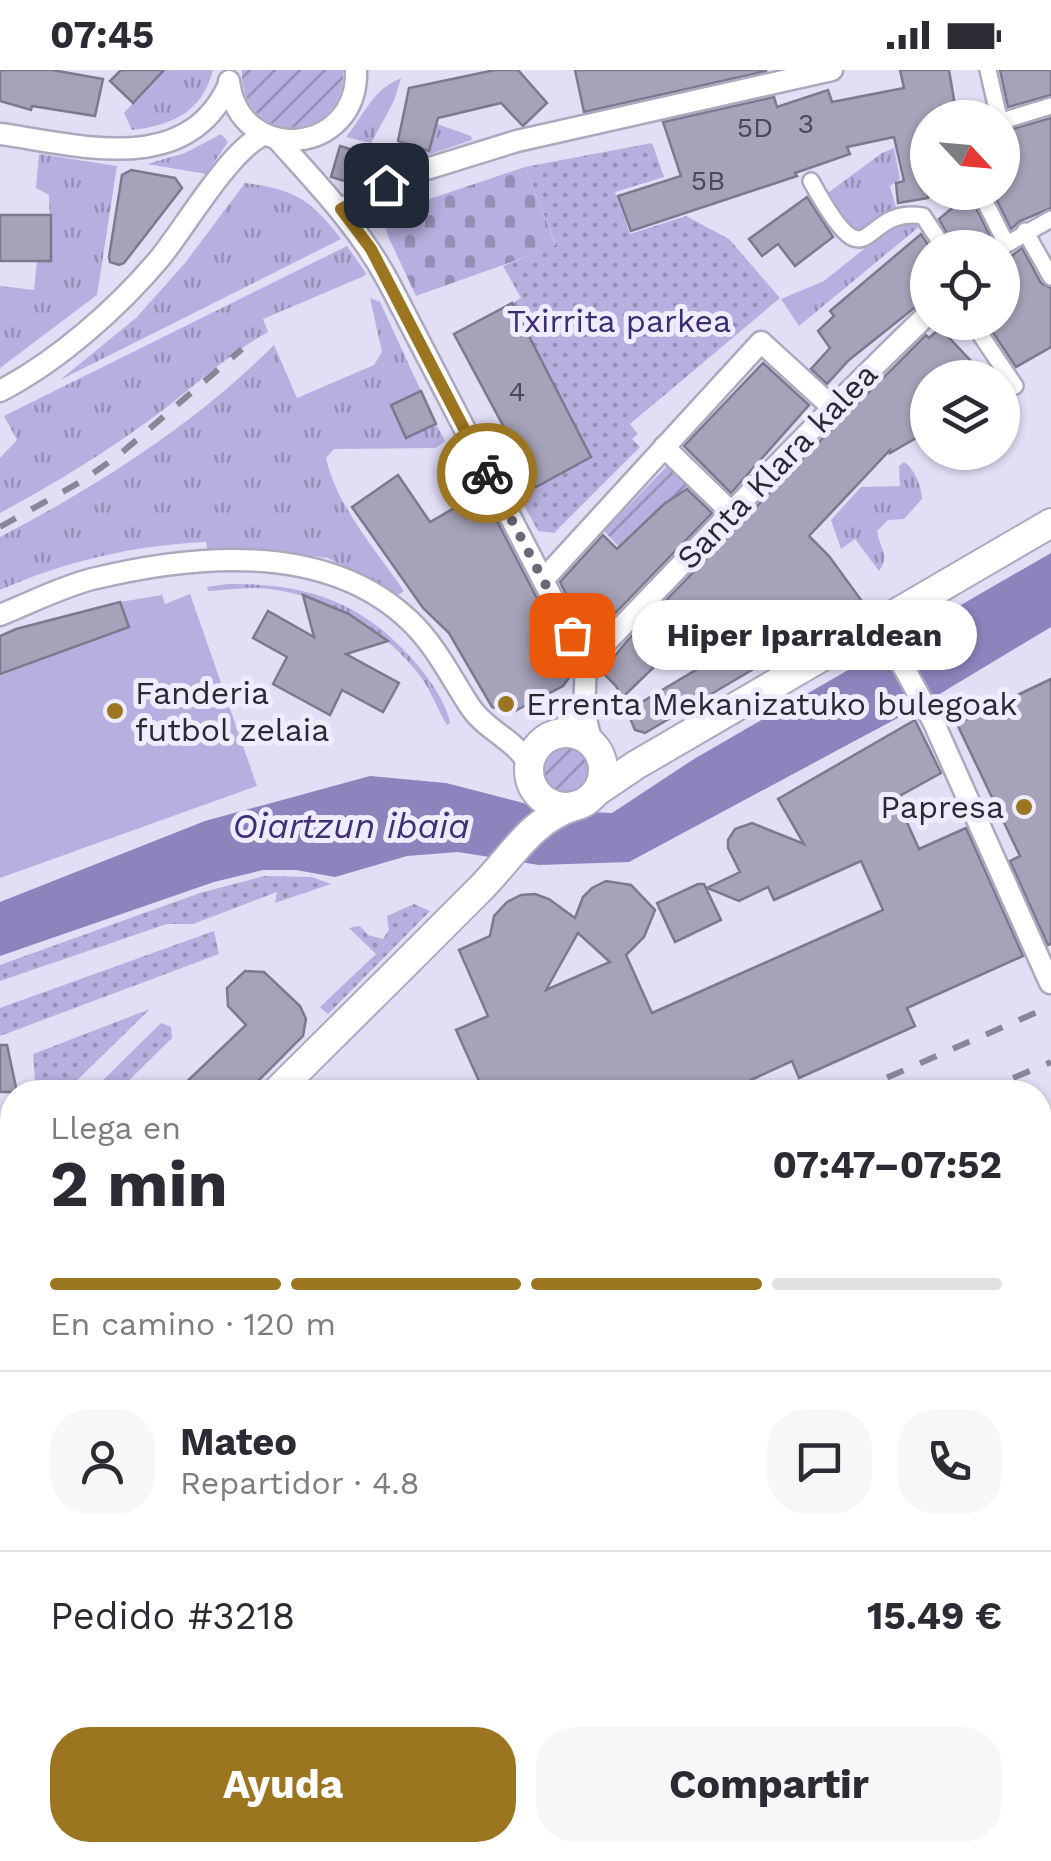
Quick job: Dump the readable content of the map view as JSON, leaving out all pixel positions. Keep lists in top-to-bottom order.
{
  "streets": {
    "street": ["Santa Klara kalea"]
  },
  "water": ["Oiartzun ibaia"],
  "parks": ["Txirrita parkea"],
  "places": [
    "Hiper Iparraldean",
    "Errenta Mekanizatuko bulegoak",
    "Fanderia futbol zelaia",
    "Papresa"
  ],
  "house_numbers": [
    "3",
    "5D",
    "5B",
    "4"
  ],
  "north": "bottom right",
  "page": {
    "status": "07:45",
    "bubble": "Hiper Iparraldean",
    "heading": ["2 min", "Llega en", "07:47–07:52"],
    "panel": [
      "Mateo",
      "Repartidor · 4.8",
      "Pedido #3218",
      "15.49 €"
    ],
    "bar": "En camino · 120 m",
    "buttons": ["Ayuda", "Compartir"]
  }
}
